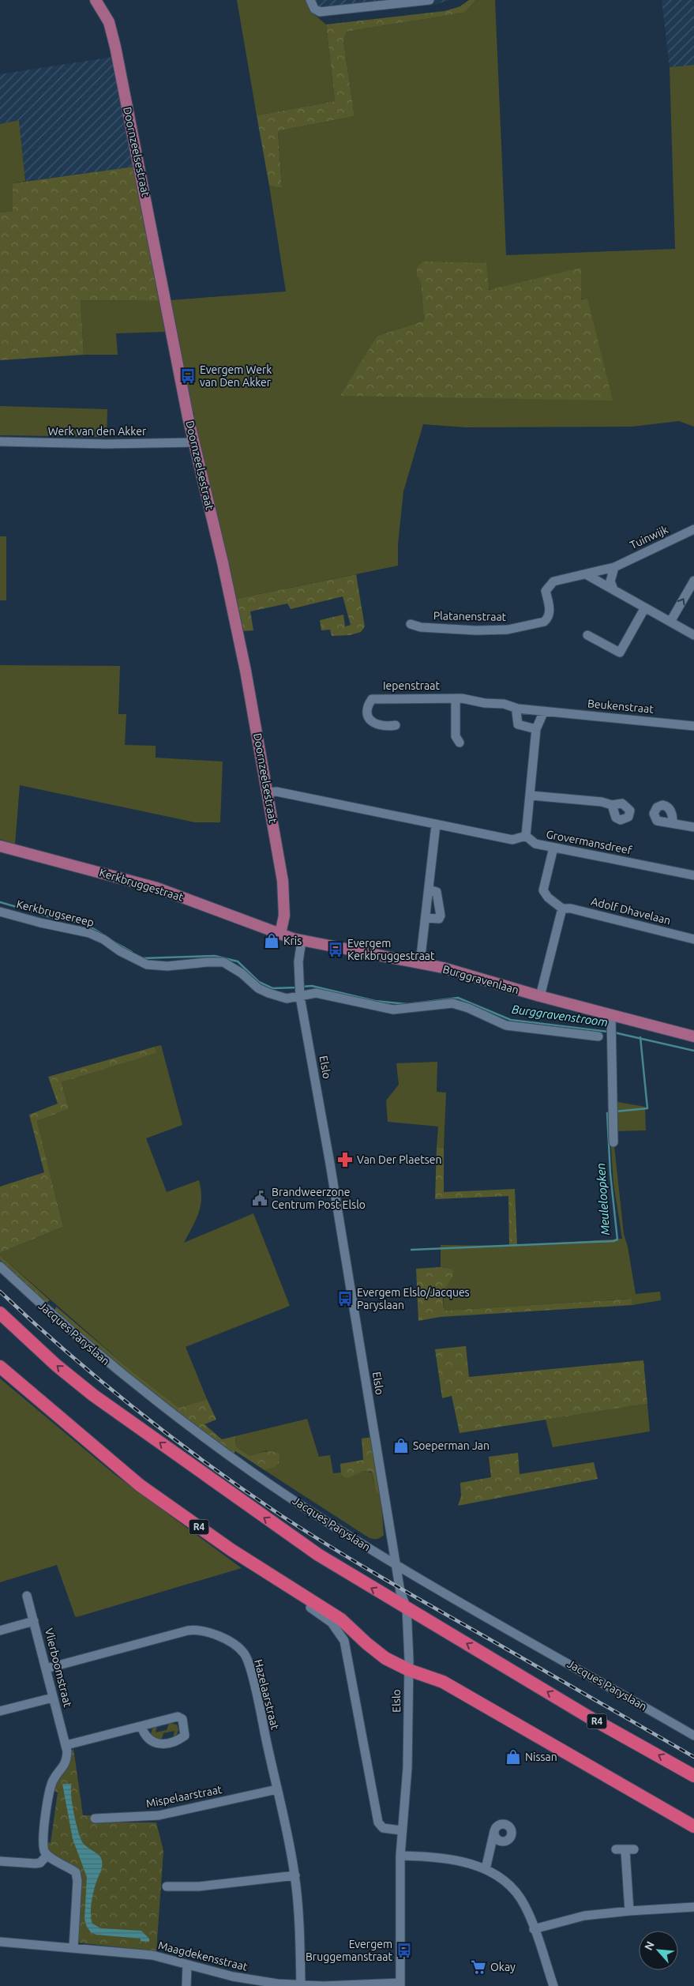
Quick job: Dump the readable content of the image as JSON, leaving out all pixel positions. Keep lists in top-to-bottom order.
{
  "streets": {
    "highway": ["R4"],
    "main road": ["Doornzeelsestraat", "Kerkbruggestraat", "Burggravenlaan"],
    "street": [
      "Werk van den Akker",
      "Tuinwijk",
      "Platanenstraat",
      "Iepenstraat",
      "Beukenstraat",
      "Grovermansdreef",
      "Adolf Dhavelaan",
      "Kerkbrugsereep",
      "Elslo",
      "Jacques Paryslaan",
      "Vlierboomstraat",
      "Hazelaarstraat",
      "Mispelaarstraat",
      "Maagdekensstraat"
    ]
  },
  "crossings": [
    ["Doornzeelsestraat", "Werk van den Akker"],
    ["Doornzeelsestraat", "Kerkbruggestraat"],
    ["Doornzeelsestraat", "Burggravenlaan"],
    ["Tuinwijk", "Platanenstraat"],
    ["Iepenstraat", "Beukenstraat"],
    ["Kerkbruggestraat", "Burggravenlaan"],
    ["Kerkbrugsereep", "Elslo"],
    ["Burggravenlaan", "Elslo"],
    ["Elslo", "Jacques Paryslaan"],
    ["Elslo", "R4"],
    ["Elslo", "Maagdekensstraat"],
    ["Vlierboomstraat", "Hazelaarstraat"],
    ["Hazelaarstraat", "Mispelaarstraat"],
    ["Hazelaarstraat", "Maagdekensstraat"]
  ],
  "water": ["Burggravenstroom", "Meuleloopken"],
  "places": {
    "bus stop": [
      "Evergem Werk van Den Akker",
      "Evergem Kerkbruggestraat",
      "Evergem Elslo/Jacques Paryslaan",
      "Evergem Bruggemanstraat"
    ],
    "shop": ["Kris", "Soeperman Jan", "Nissan"],
    "pharmacy": ["Van Der Plaetsen"],
    "public building": ["Brandweerzone Centrum Post Elslo"],
    "supermarket": ["Okay"]
  },
  "north": "top left"
}
